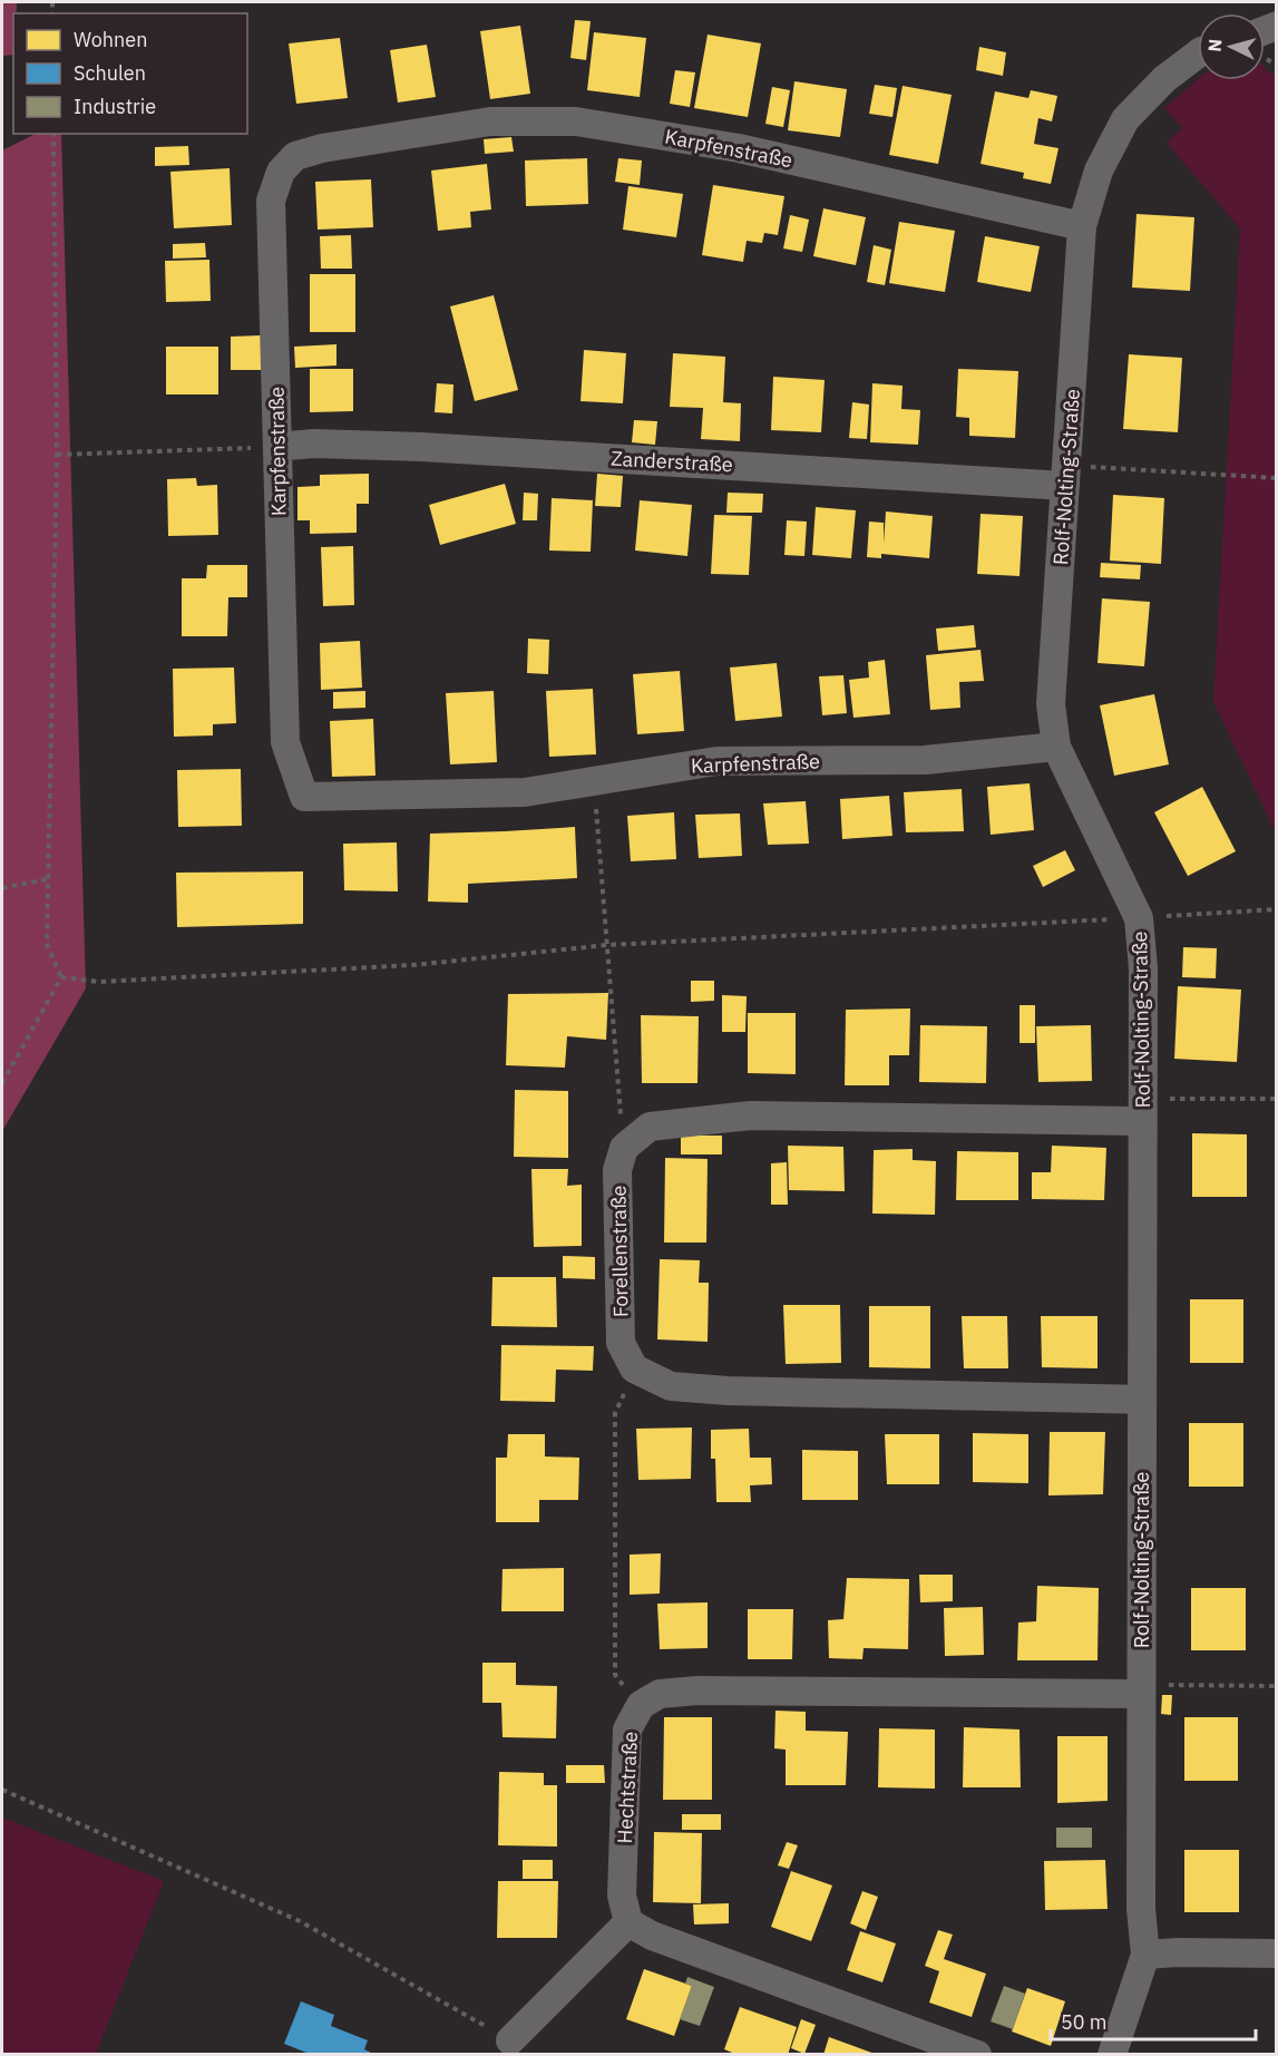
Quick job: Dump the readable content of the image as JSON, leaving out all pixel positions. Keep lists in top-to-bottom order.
{
  "streets": {
    "street": [
      "Karpfenstraße",
      "Zanderstraße",
      "Rolf-Nolting-Straße",
      "Forellenstraße",
      "Hechtstraße"
    ]
  },
  "crossings": [
    ["Karpfenstraße", "Zanderstraße"],
    ["Karpfenstraße", "Rolf-Nolting-Straße"],
    ["Zanderstraße", "Rolf-Nolting-Straße"],
    ["Rolf-Nolting-Straße", "Hechtstraße"]
  ],
  "legend": ["Wohnen", "Schulen", "Industrie"],
  "scale_bar": "50 m",
  "north": "left"
}
